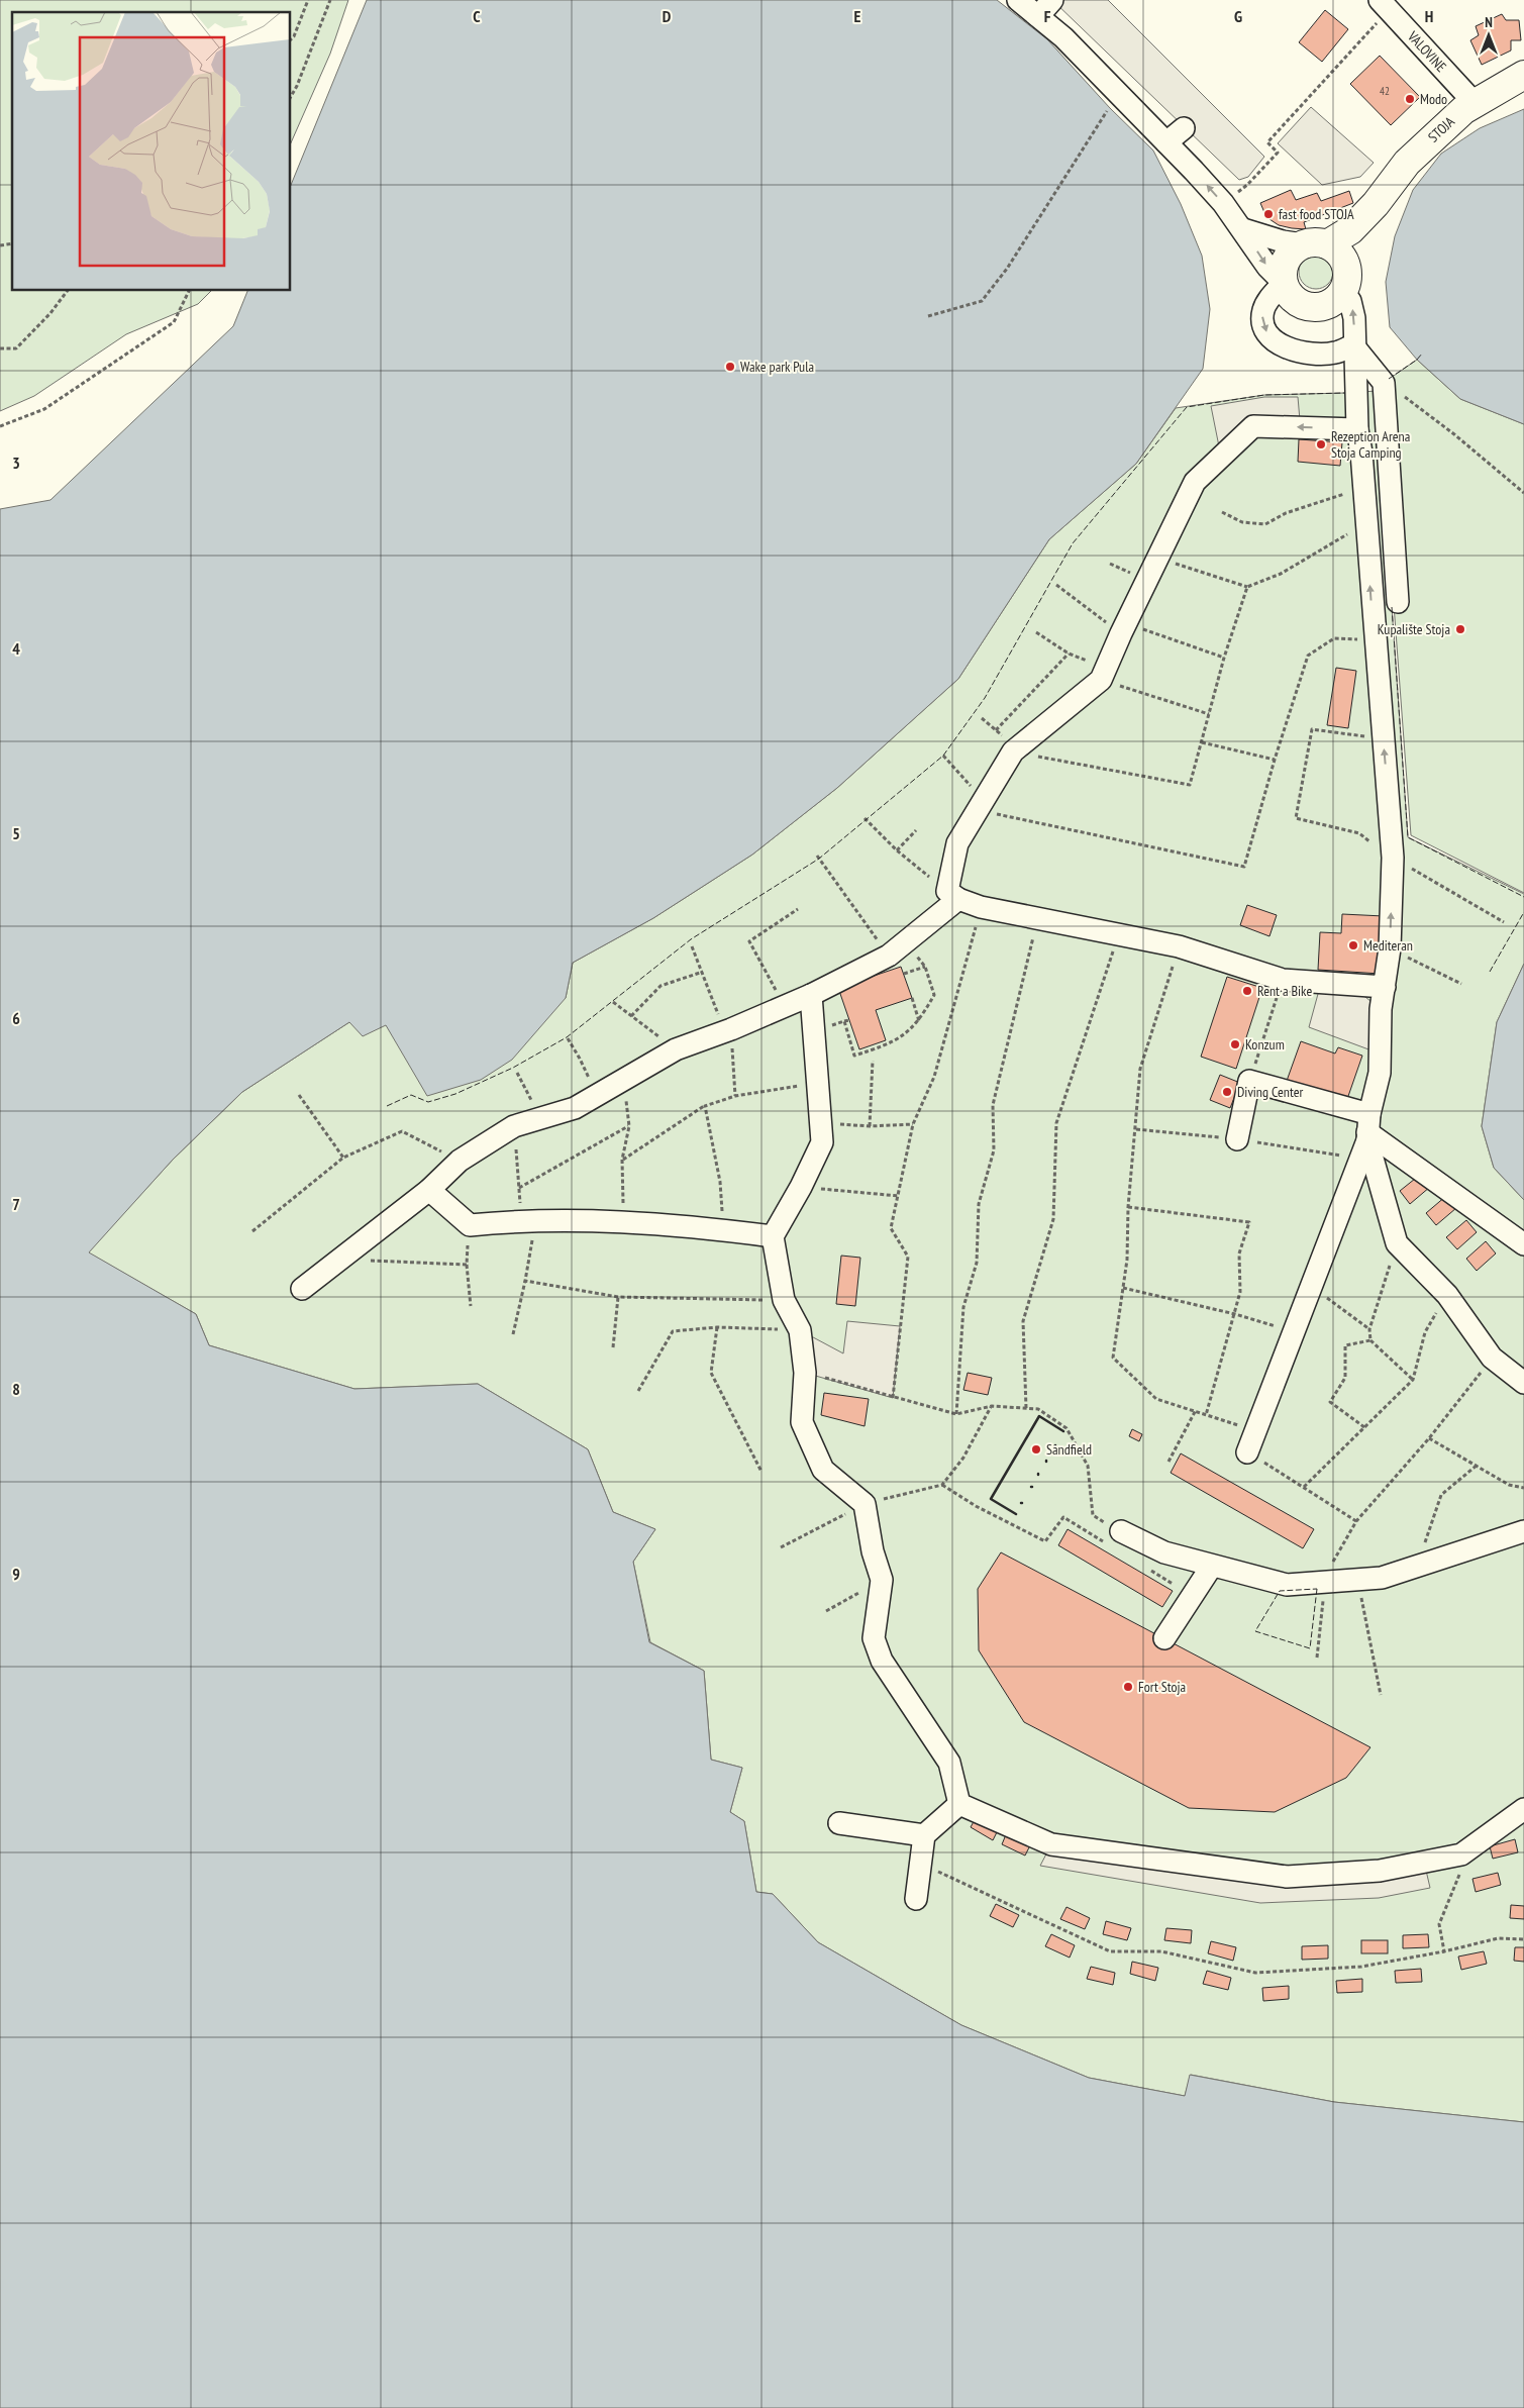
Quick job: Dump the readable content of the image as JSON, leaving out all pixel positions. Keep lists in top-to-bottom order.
{
  "streets": {
    "main road": ["STOJA"],
    "street": ["VALOVINE"]
  },
  "crossings": [
    ["VALOVINE", "STOJA"]
  ],
  "places": [
    "Modo",
    "fast food STOJA",
    "Wake park Pula",
    "Rezeption Arena Stoja Camping",
    "Kupalište Stoja",
    "Mediteran",
    "Rent a Bike",
    "Konzum",
    "Diving Center",
    "Sandfield",
    "Fort Stoja"
  ],
  "house_numbers": ["42"],
  "north": "top",
  "grid": {
    "columns": [
      "C",
      "D",
      "E",
      "F",
      "G",
      "H"
    ],
    "rows": [
      "3",
      "4",
      "5",
      "6",
      "7",
      "8",
      "9"
    ]
  }
}
